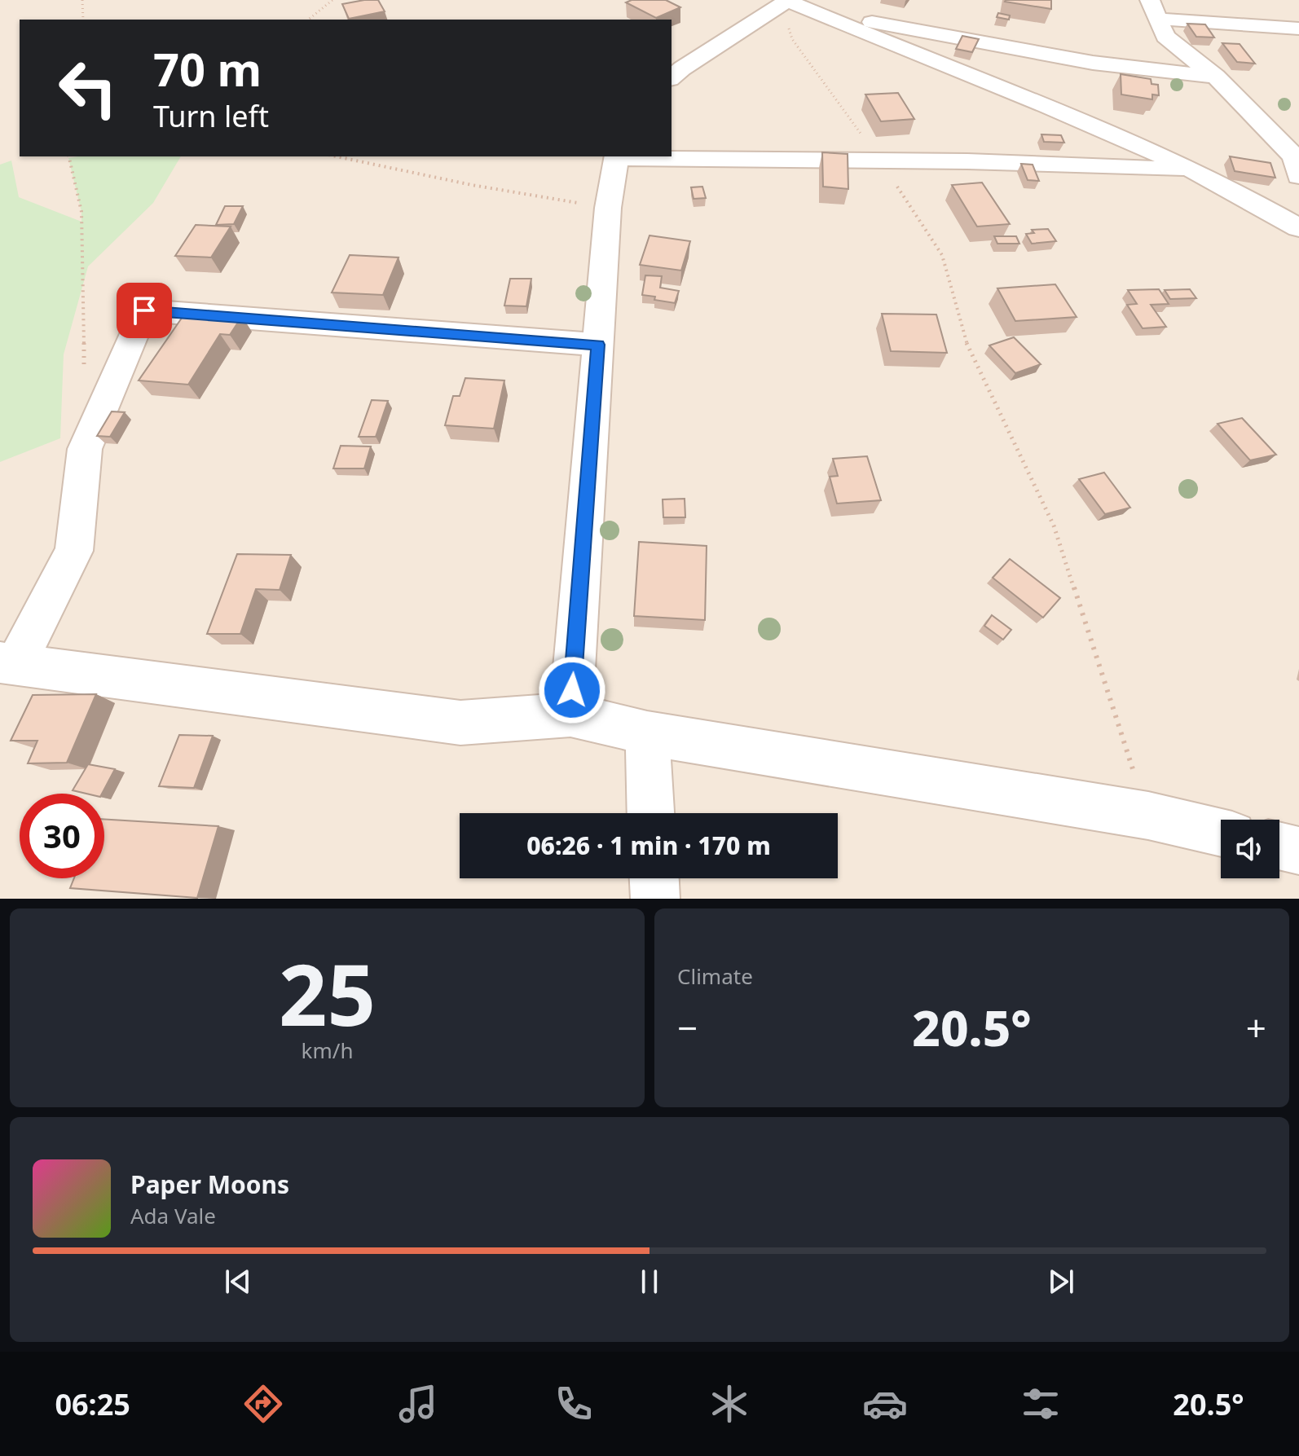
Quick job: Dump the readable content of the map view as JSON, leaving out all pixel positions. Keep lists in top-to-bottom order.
{
  "page": {
    "turn": ["70 m", "Turn left"],
    "limit": "30",
    "trip": "06:26 · 1 min · 170 m",
    "tile": [
      ["25", "km/h"],
      "Climate"
    ],
    "heat": ["−", "20.5°", "+"],
    "song": ["Paper Moons", "Ada Vale"],
    "tabs": ["06:25", "20.5°"]
  }
}
